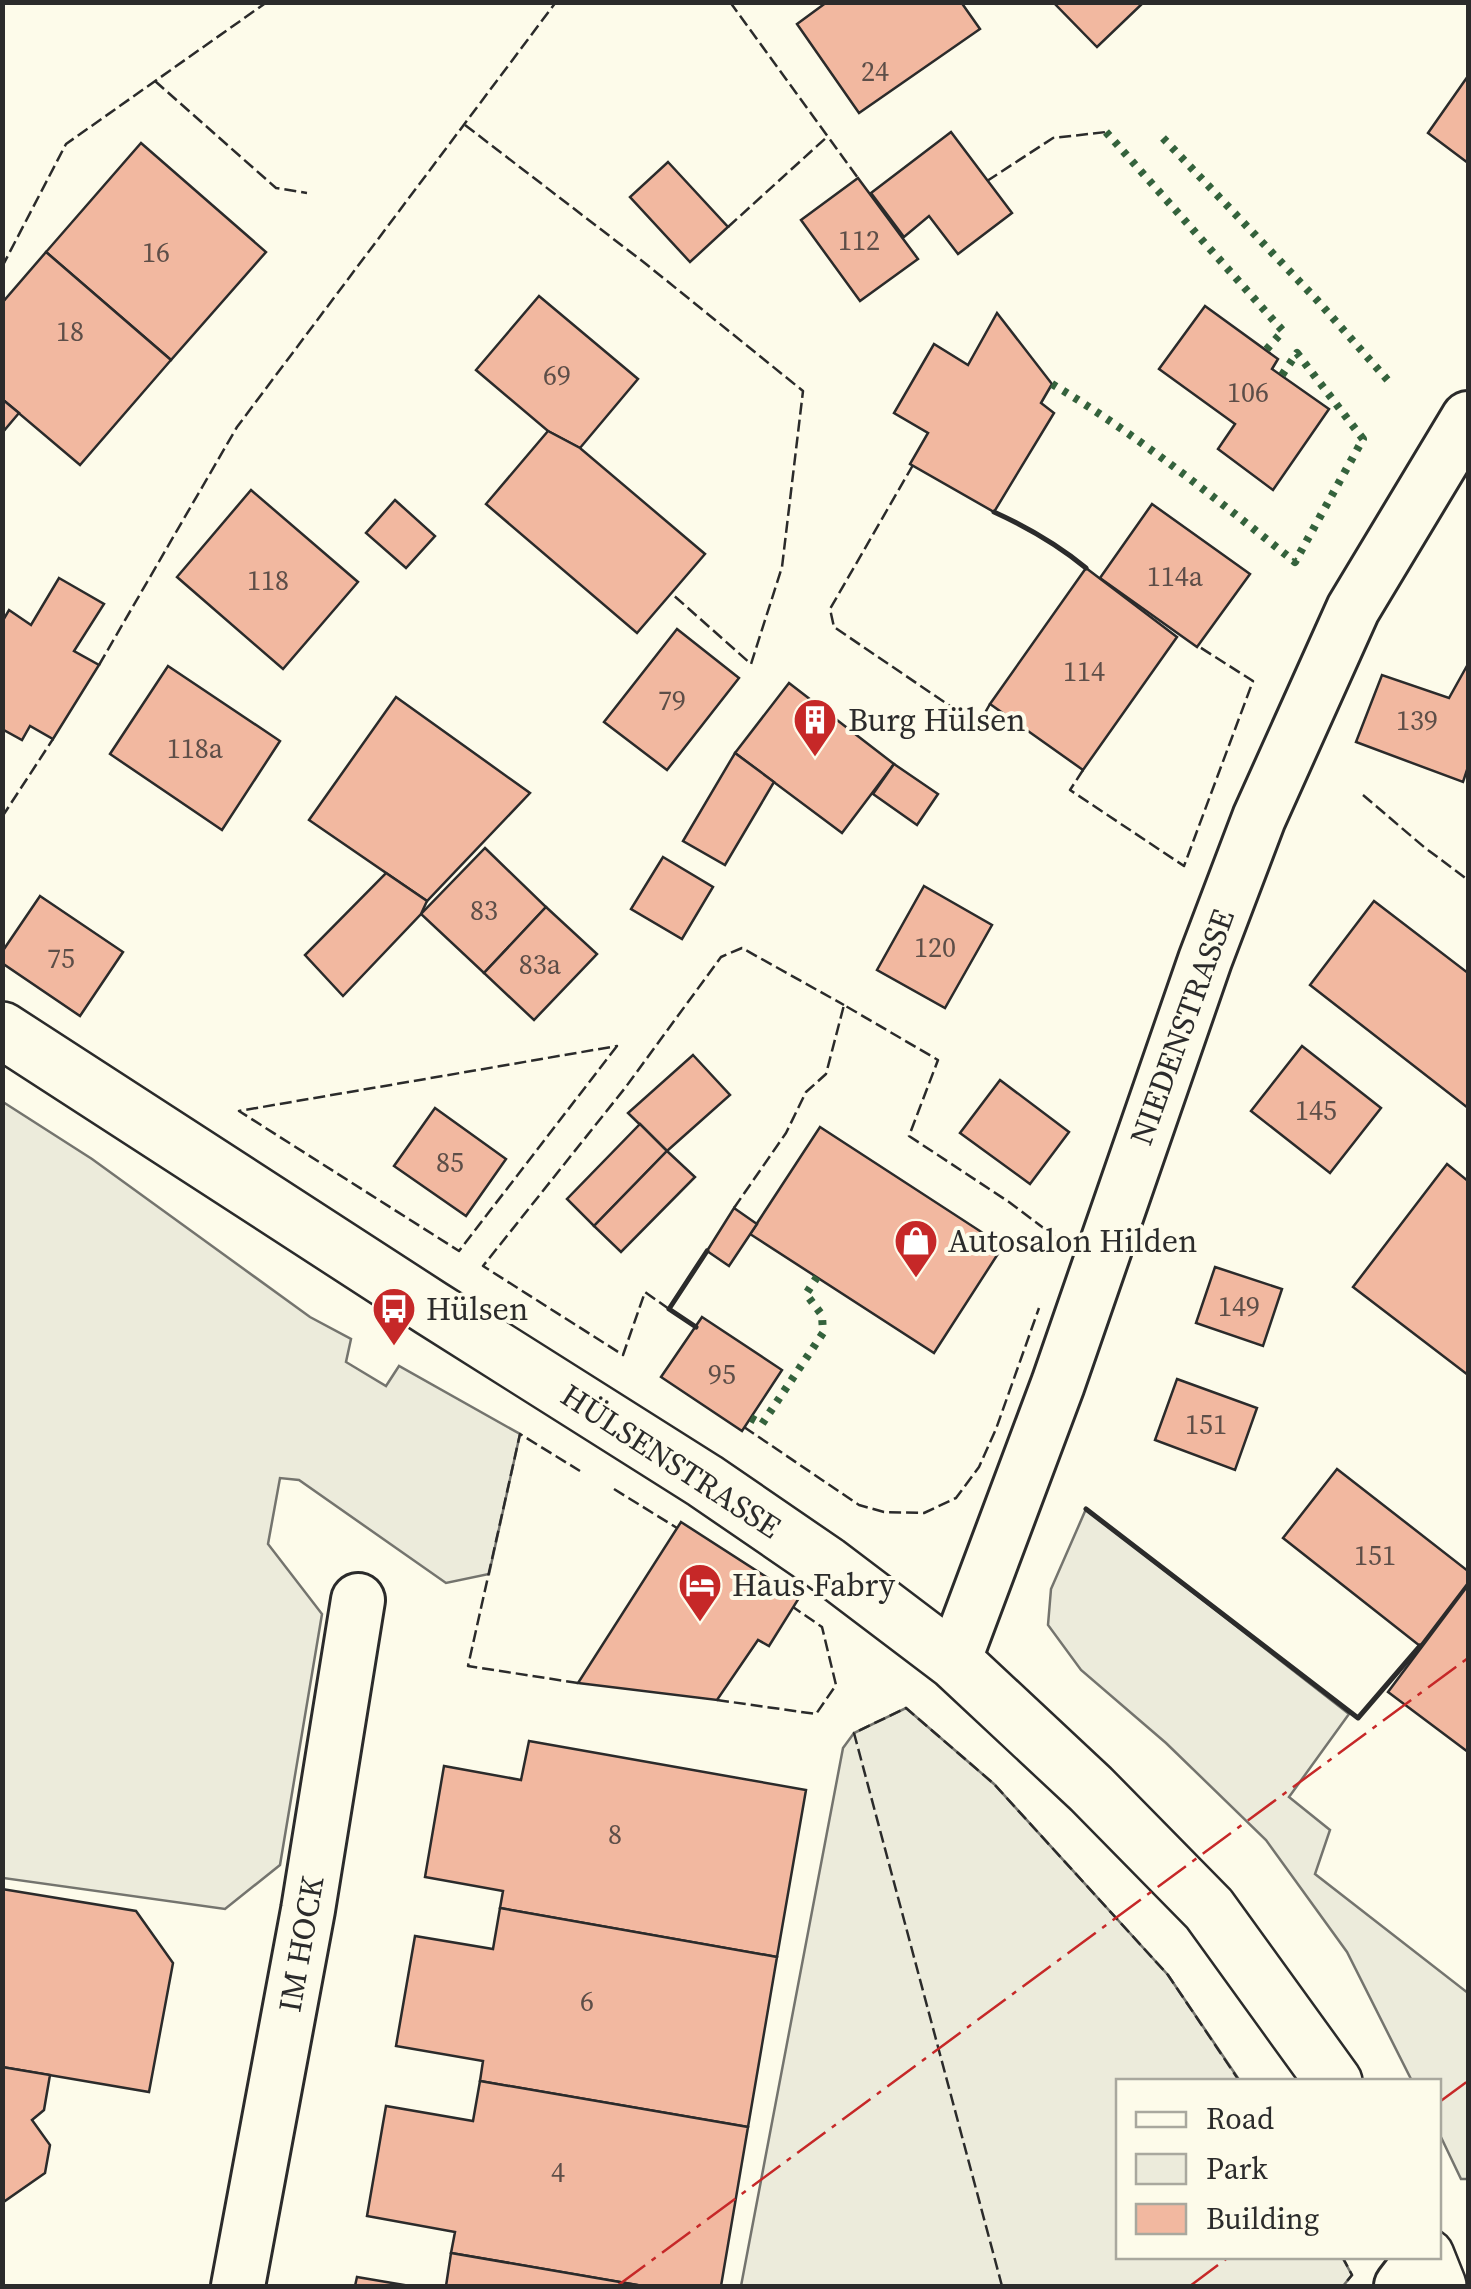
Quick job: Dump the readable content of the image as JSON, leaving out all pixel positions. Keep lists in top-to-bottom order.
{
  "streets": {
    "main road": ["HÜLSENSTRASSE"],
    "street": ["NIEDENSTRASSE", "IM HOCK"]
  },
  "crossings": [
    ["NIEDENSTRASSE", "HÜLSENSTRASSE"]
  ],
  "places": {
    "building": ["Burg Hülsen"],
    "shop": ["Autosalon Hilden"],
    "bus stop": ["Hülsen"],
    "hotel": ["Haus Fabry"]
  },
  "house_numbers": [
    "24",
    "112",
    "16",
    "18",
    "69",
    "106",
    "114a",
    "118",
    "114",
    "79",
    "139",
    "118a",
    "83",
    "120",
    "75",
    "83a",
    "145",
    "85",
    "149",
    "95",
    "151",
    "151",
    "8",
    "6",
    "4"
  ],
  "legend": ["Road", "Park", "Building"]
}
